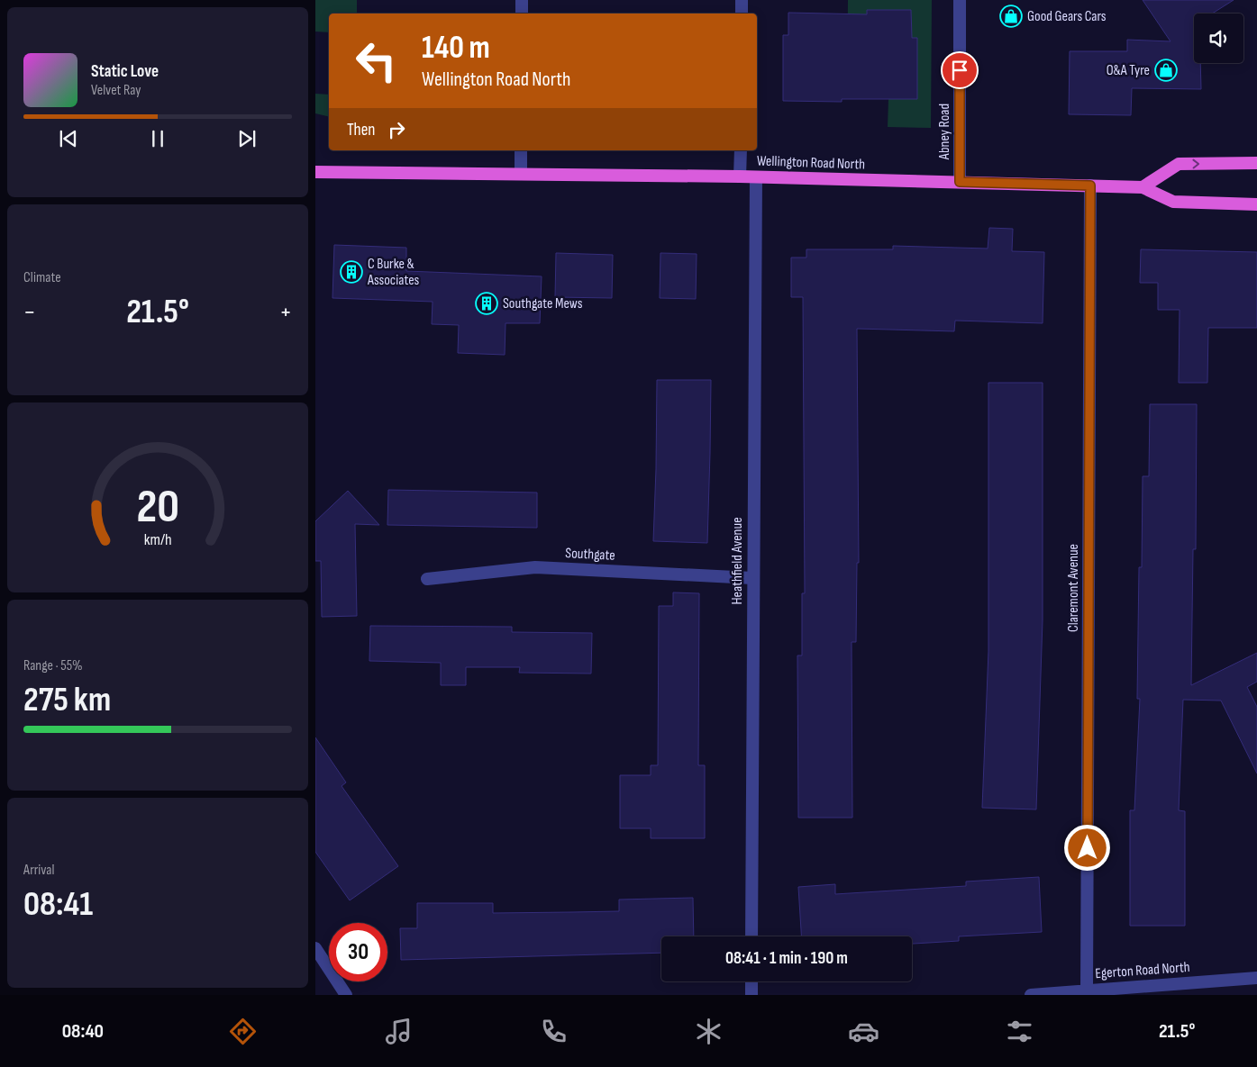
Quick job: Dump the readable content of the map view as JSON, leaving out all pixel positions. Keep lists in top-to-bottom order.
{
  "streets": {
    "highway": ["Wellington Road North"],
    "street": [
      "Abney Road",
      "Southgate",
      "Heathfield Avenue",
      "Claremont Avenue",
      "Egerton Road North"
    ]
  },
  "crossings": [
    ["Abney Road", "Wellington Road North"],
    ["Wellington Road North", "Heathfield Avenue"],
    ["Wellington Road North", "Claremont Avenue"],
    ["Southgate", "Heathfield Avenue"],
    ["Claremont Avenue", "Egerton Road North"]
  ],
  "places": {
    "shop": ["Good Gears Cars", "O&A Tyre"],
    "building": ["C Burke & Associates", "Southgate Mews"]
  },
  "page": {
    "turn": ["140 m", "Wellington Road North"],
    "song": ["Static Love", "Velvet Ray"],
    "then": "Then",
    "tile": [
      "Climate",
      ["Range · 55%", "275 km"],
      ["Arrival", "08:41"]
    ],
    "heat": ["−", "21.5°", "+"],
    "limit": "30",
    "trip": "08:41 · 1 min · 190 m",
    "tabs": ["08:40", "21.5°"],
    "gauge": ["20", "km/h"]
  }
}
